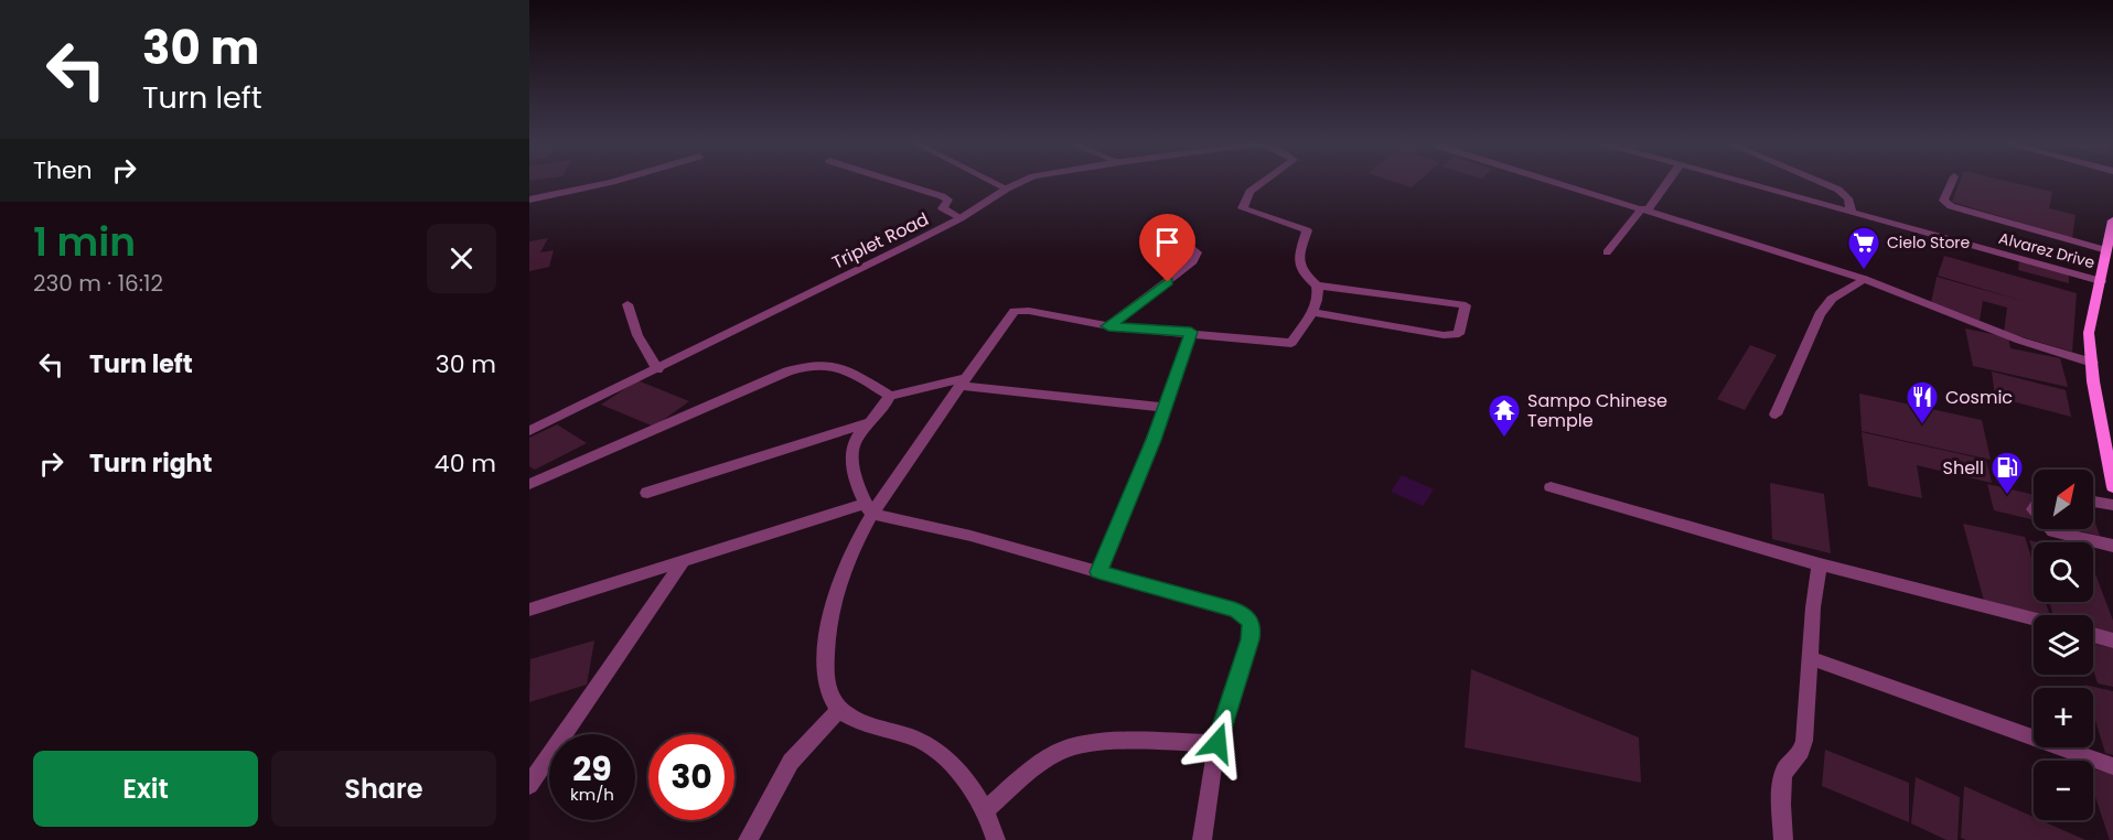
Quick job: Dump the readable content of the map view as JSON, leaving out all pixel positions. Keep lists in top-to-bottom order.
{
  "streets": {
    "street": ["Triplet Road", "Alvarez Drive"]
  },
  "places": {
    "supermarket": ["Cielo Store"],
    "restaurant": ["Cosmic"],
    "temple": ["Sampo Chinese Temple"],
    "fuel station": ["Shell"]
  },
  "north": "top right",
  "page": {
    "turn": ["30 m", "Turn left"],
    "then": "Then",
    "heading": ["1 min", "230 m · 16:12"],
    "list": [
      {
        "name": "Turn left",
        "value": "30 m"
      },
      {
        "name": "Turn right",
        "value": "40 m"
      }
    ],
    "map_buttons": ["+", "−"],
    "speed": "29 km/h",
    "limit": "30",
    "buttons": ["Exit", "Share"]
  }
}
